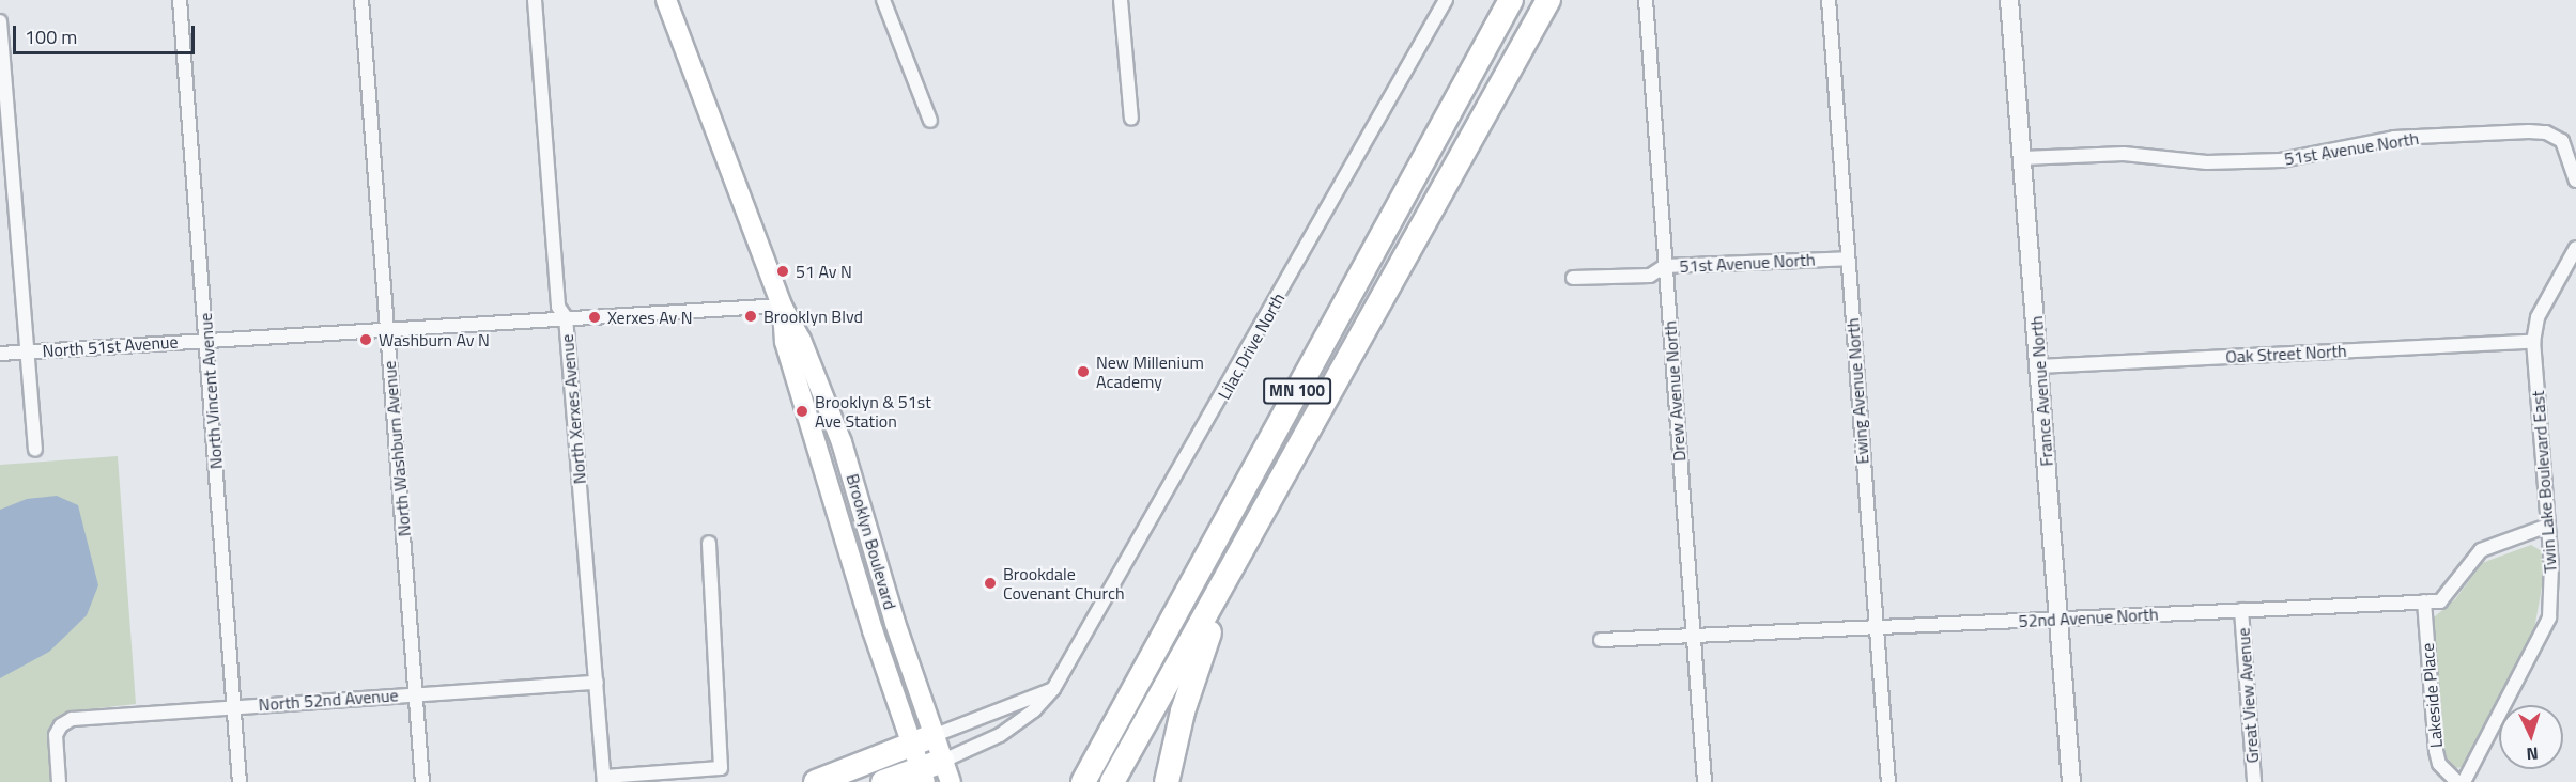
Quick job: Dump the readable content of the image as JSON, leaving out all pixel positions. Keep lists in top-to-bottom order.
{
  "streets": {
    "highway": ["MN 100"],
    "main road": ["Brooklyn Boulevard"],
    "street": [
      "51st Avenue North",
      "North 51st Avenue",
      "Lilac Drive North",
      "Oak Street North",
      "North Vincent Avenue",
      "Drew Avenue North",
      "Ewing Avenue North",
      "France Avenue North",
      "North Xerxes Avenue",
      "North Washburn Avenue",
      "Twin Lake Boulevard East",
      "52nd Avenue North",
      "Great View Avenue",
      "Lakeside Place",
      "North 52nd Avenue"
    ]
  },
  "crossings": [
    ["51st Avenue North", "Drew Avenue North"],
    ["51st Avenue North", "Ewing Avenue North"],
    ["51st Avenue North", "France Avenue North"],
    ["North 51st Avenue", "North Vincent Avenue"],
    ["North 51st Avenue", "North Xerxes Avenue"],
    ["North 51st Avenue", "North Washburn Avenue"],
    ["Lilac Drive North", "Brooklyn Boulevard"],
    ["Oak Street North", "France Avenue North"],
    ["Oak Street North", "Twin Lake Boulevard East"],
    ["North Vincent Avenue", "North 52nd Avenue"],
    ["Drew Avenue North", "52nd Avenue North"],
    ["Ewing Avenue North", "52nd Avenue North"],
    ["France Avenue North", "52nd Avenue North"],
    ["North Xerxes Avenue", "North 52nd Avenue"],
    ["North Washburn Avenue", "North 52nd Avenue"],
    ["Twin Lake Boulevard East", "52nd Avenue North"],
    ["52nd Avenue North", "Great View Avenue"],
    ["52nd Avenue North", "Lakeside Place"]
  ],
  "places": [
    "51 Av N",
    "Brooklyn Blvd",
    "Xerxes Av N",
    "Washburn Av N",
    "New Millenium Academy",
    "Brooklyn & 51st Ave Station",
    "Brookdale Covenant Church"
  ],
  "scale_bar": "100 m",
  "north": "bottom"
}
